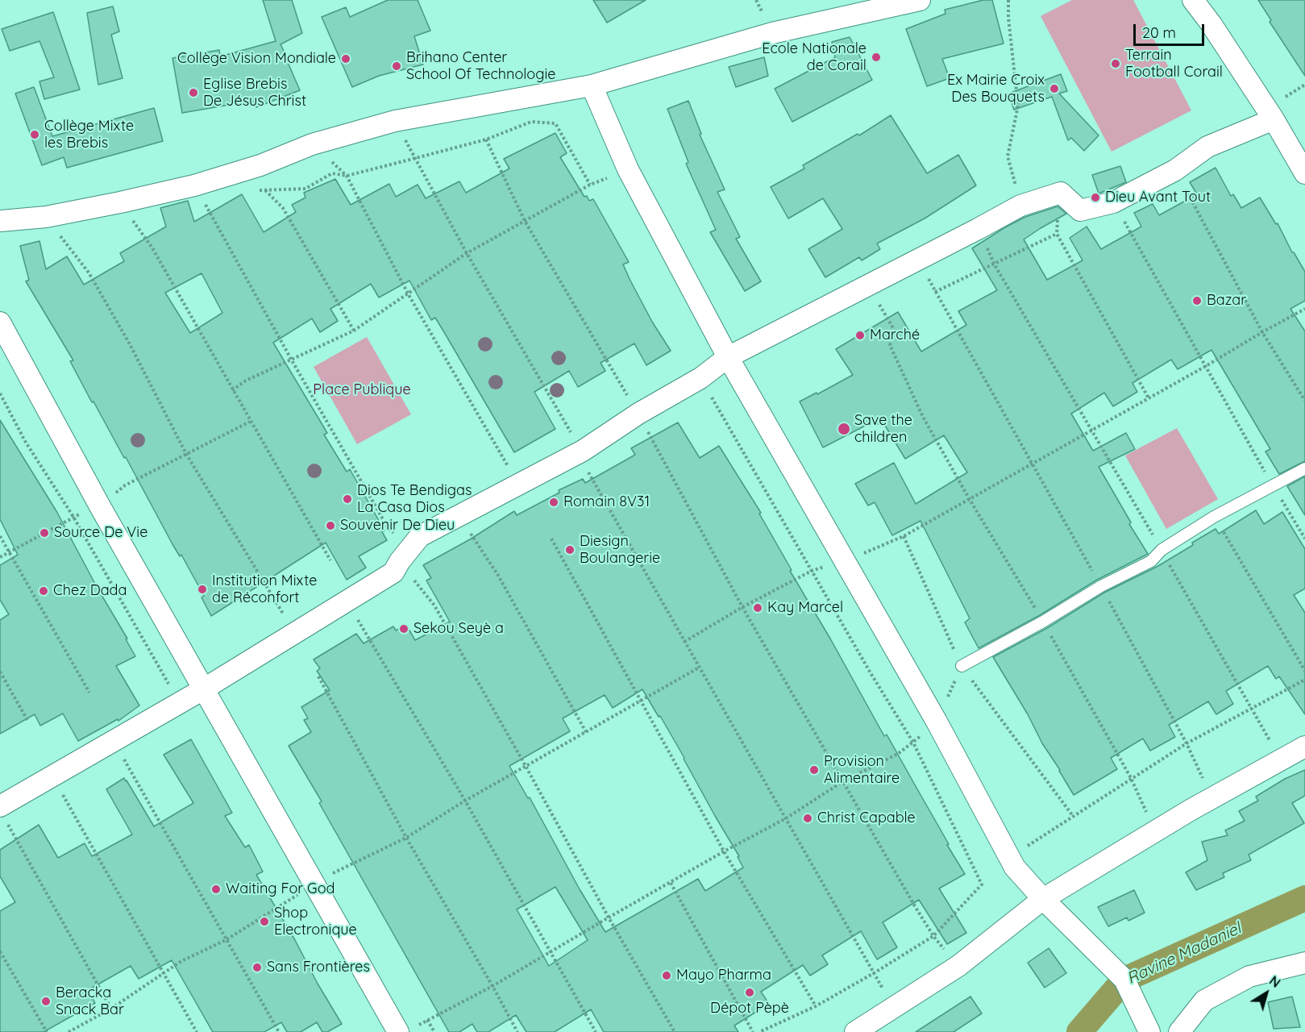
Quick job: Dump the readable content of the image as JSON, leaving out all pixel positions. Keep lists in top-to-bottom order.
{
  "water": ["Ravine Madaniel"],
  "parks": ["Place Publique"],
  "places": [
    "Ecole Nationale de Corail",
    "Collège Vision Mondiale",
    "Terrain Football Corail",
    "Brihano Center School Of Technologie",
    "Ex Mairie Croix Des Bouquets",
    "Eglise Brebis De Jésus Christ",
    "Collège Mixte les Brebis",
    "Dieu Avant Tout",
    "Bazar",
    "Marché",
    "Save the children",
    "Dios Te Bendigas La Casa Dios",
    "Romain 8V31",
    "Souvenir De Dieu",
    "Source De Vie",
    "Diesign Boulangerie",
    "Institution Mixte de Réconfort",
    "Chez Dada",
    "Kay Marcel",
    "Sekou Seyè a",
    "Provision Alimentaire",
    "Christ Capable",
    "Waiting For God",
    "Shop Electronique",
    "Sans Frontières",
    "Mayo Pharma",
    "Dépot Pèpè",
    "Beracka Snack Bar"
  ],
  "scale_bar": "20 m",
  "north": "top right"
}
